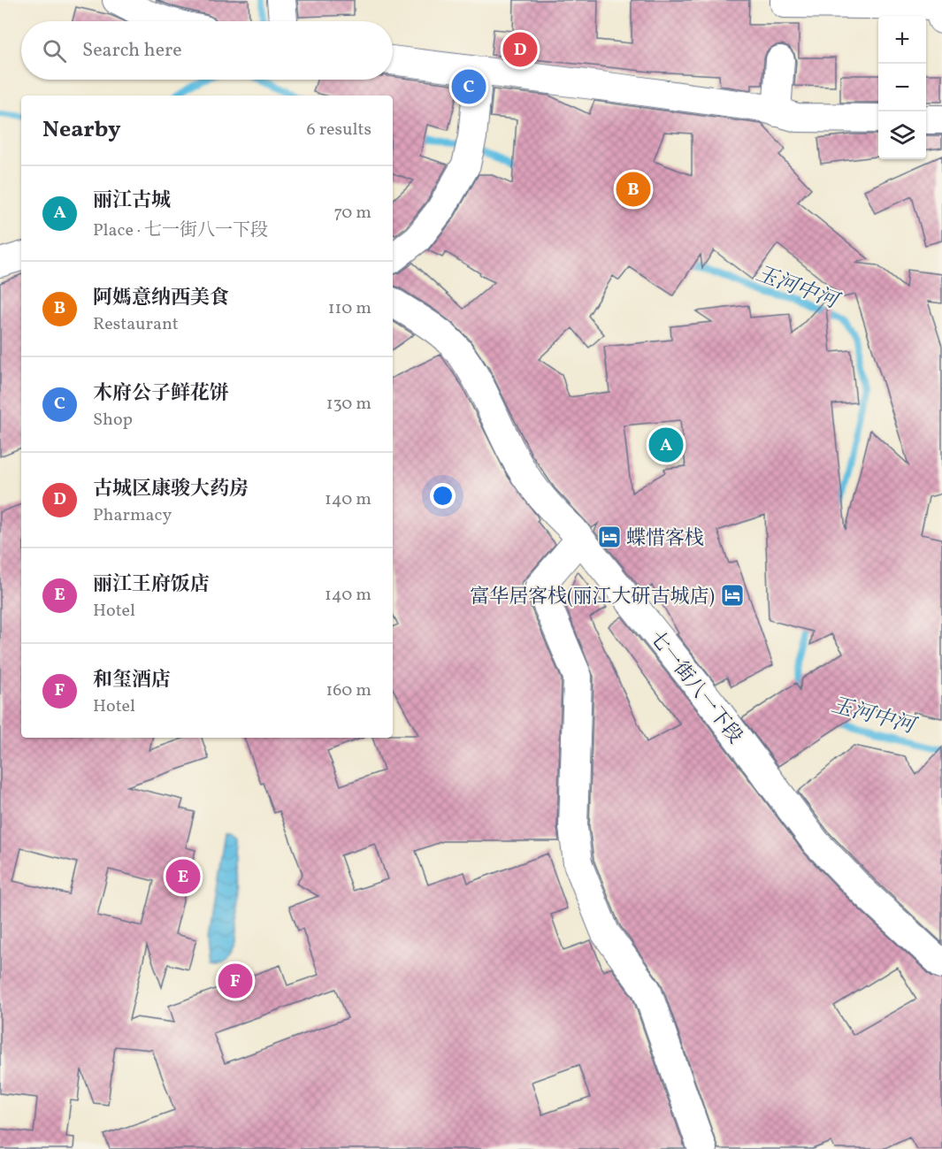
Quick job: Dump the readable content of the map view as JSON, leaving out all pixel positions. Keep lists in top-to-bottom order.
{
  "streets": {
    "street": ["七一街八一下段"]
  },
  "water": ["玉河中河"],
  "places": {
    "hotel": ["蝶惜客栈", "富华居客栈(丽江大研古城店)"]
  },
  "page": {
    "map_buttons": ["+", "−"],
    "search": "Search here",
    "pins": [
      "D",
      "C",
      "B",
      "A",
      "E",
      "F"
    ],
    "heading": ["Nearby", "6 results"],
    "list": [
      {
        "mark": "A",
        "name": "丽江古城",
        "note": "Place · 七一街八一下段",
        "value": "70 m"
      },
      {
        "mark": "B",
        "name": "阿媽意纳西美食",
        "note": "Restaurant",
        "value": "110 m"
      },
      {
        "mark": "C",
        "name": "木府公子鲜花饼",
        "note": "Shop",
        "value": "130 m"
      },
      {
        "mark": "D",
        "name": "古城区康骏大药房",
        "note": "Pharmacy",
        "value": "140 m"
      },
      {
        "mark": "E",
        "name": "丽江王府饭店",
        "note": "Hotel",
        "value": "140 m"
      },
      {
        "mark": "F",
        "name": "和玺酒店",
        "note": "Hotel",
        "value": "160 m"
      }
    ]
  }
}
